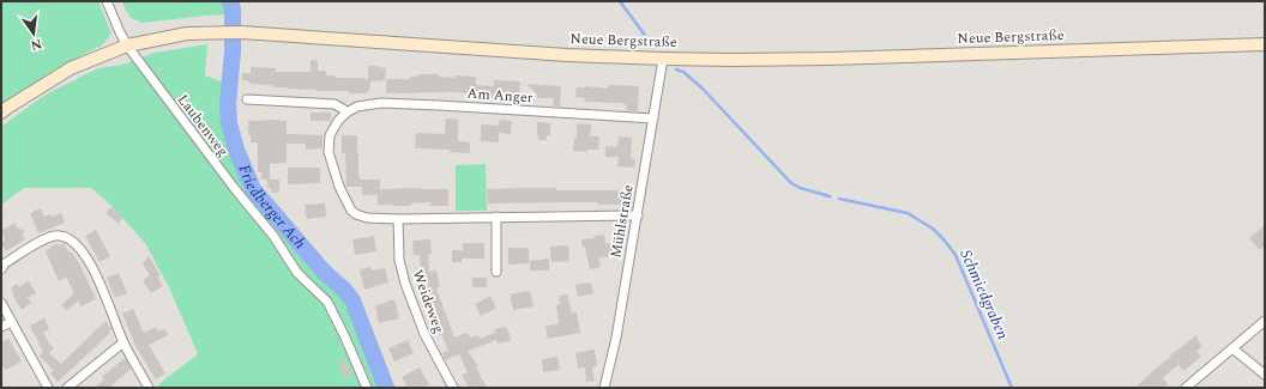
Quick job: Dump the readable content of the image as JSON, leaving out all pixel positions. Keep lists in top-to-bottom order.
{
  "streets": {
    "main road": ["Neue Bergstraße"],
    "street": [
      "Am Anger",
      "Laubenweg",
      "Mühlstraße",
      "Weideweg"
    ]
  },
  "crossings": [
    ["Neue Bergstraße", "Laubenweg"],
    ["Neue Bergstraße", "Mühlstraße"],
    ["Am Anger", "Mühlstraße"]
  ],
  "water": ["Friedberger Ach", "Schmiedgraben"],
  "north": "bottom"
}
